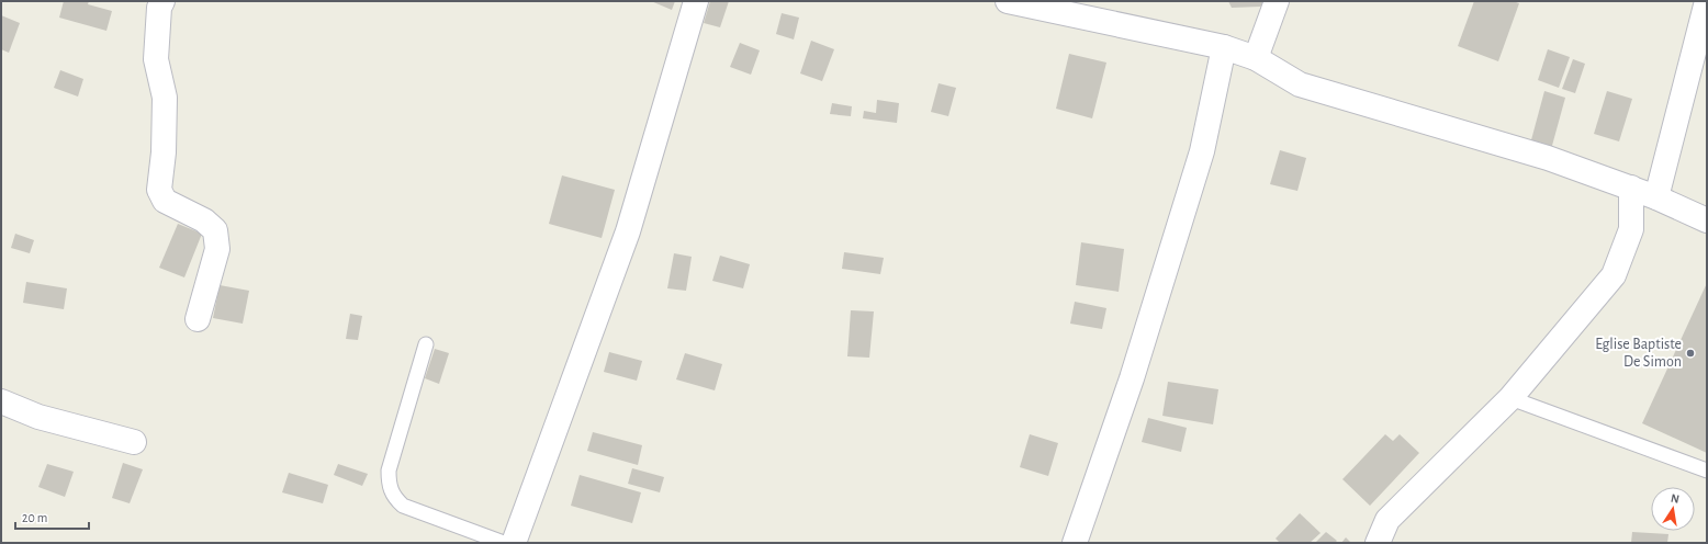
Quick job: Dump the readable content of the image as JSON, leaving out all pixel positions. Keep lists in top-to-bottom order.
{
  "places": ["Eglise Baptiste De Simon"],
  "scale_bar": "20 m",
  "north": "top"
}
